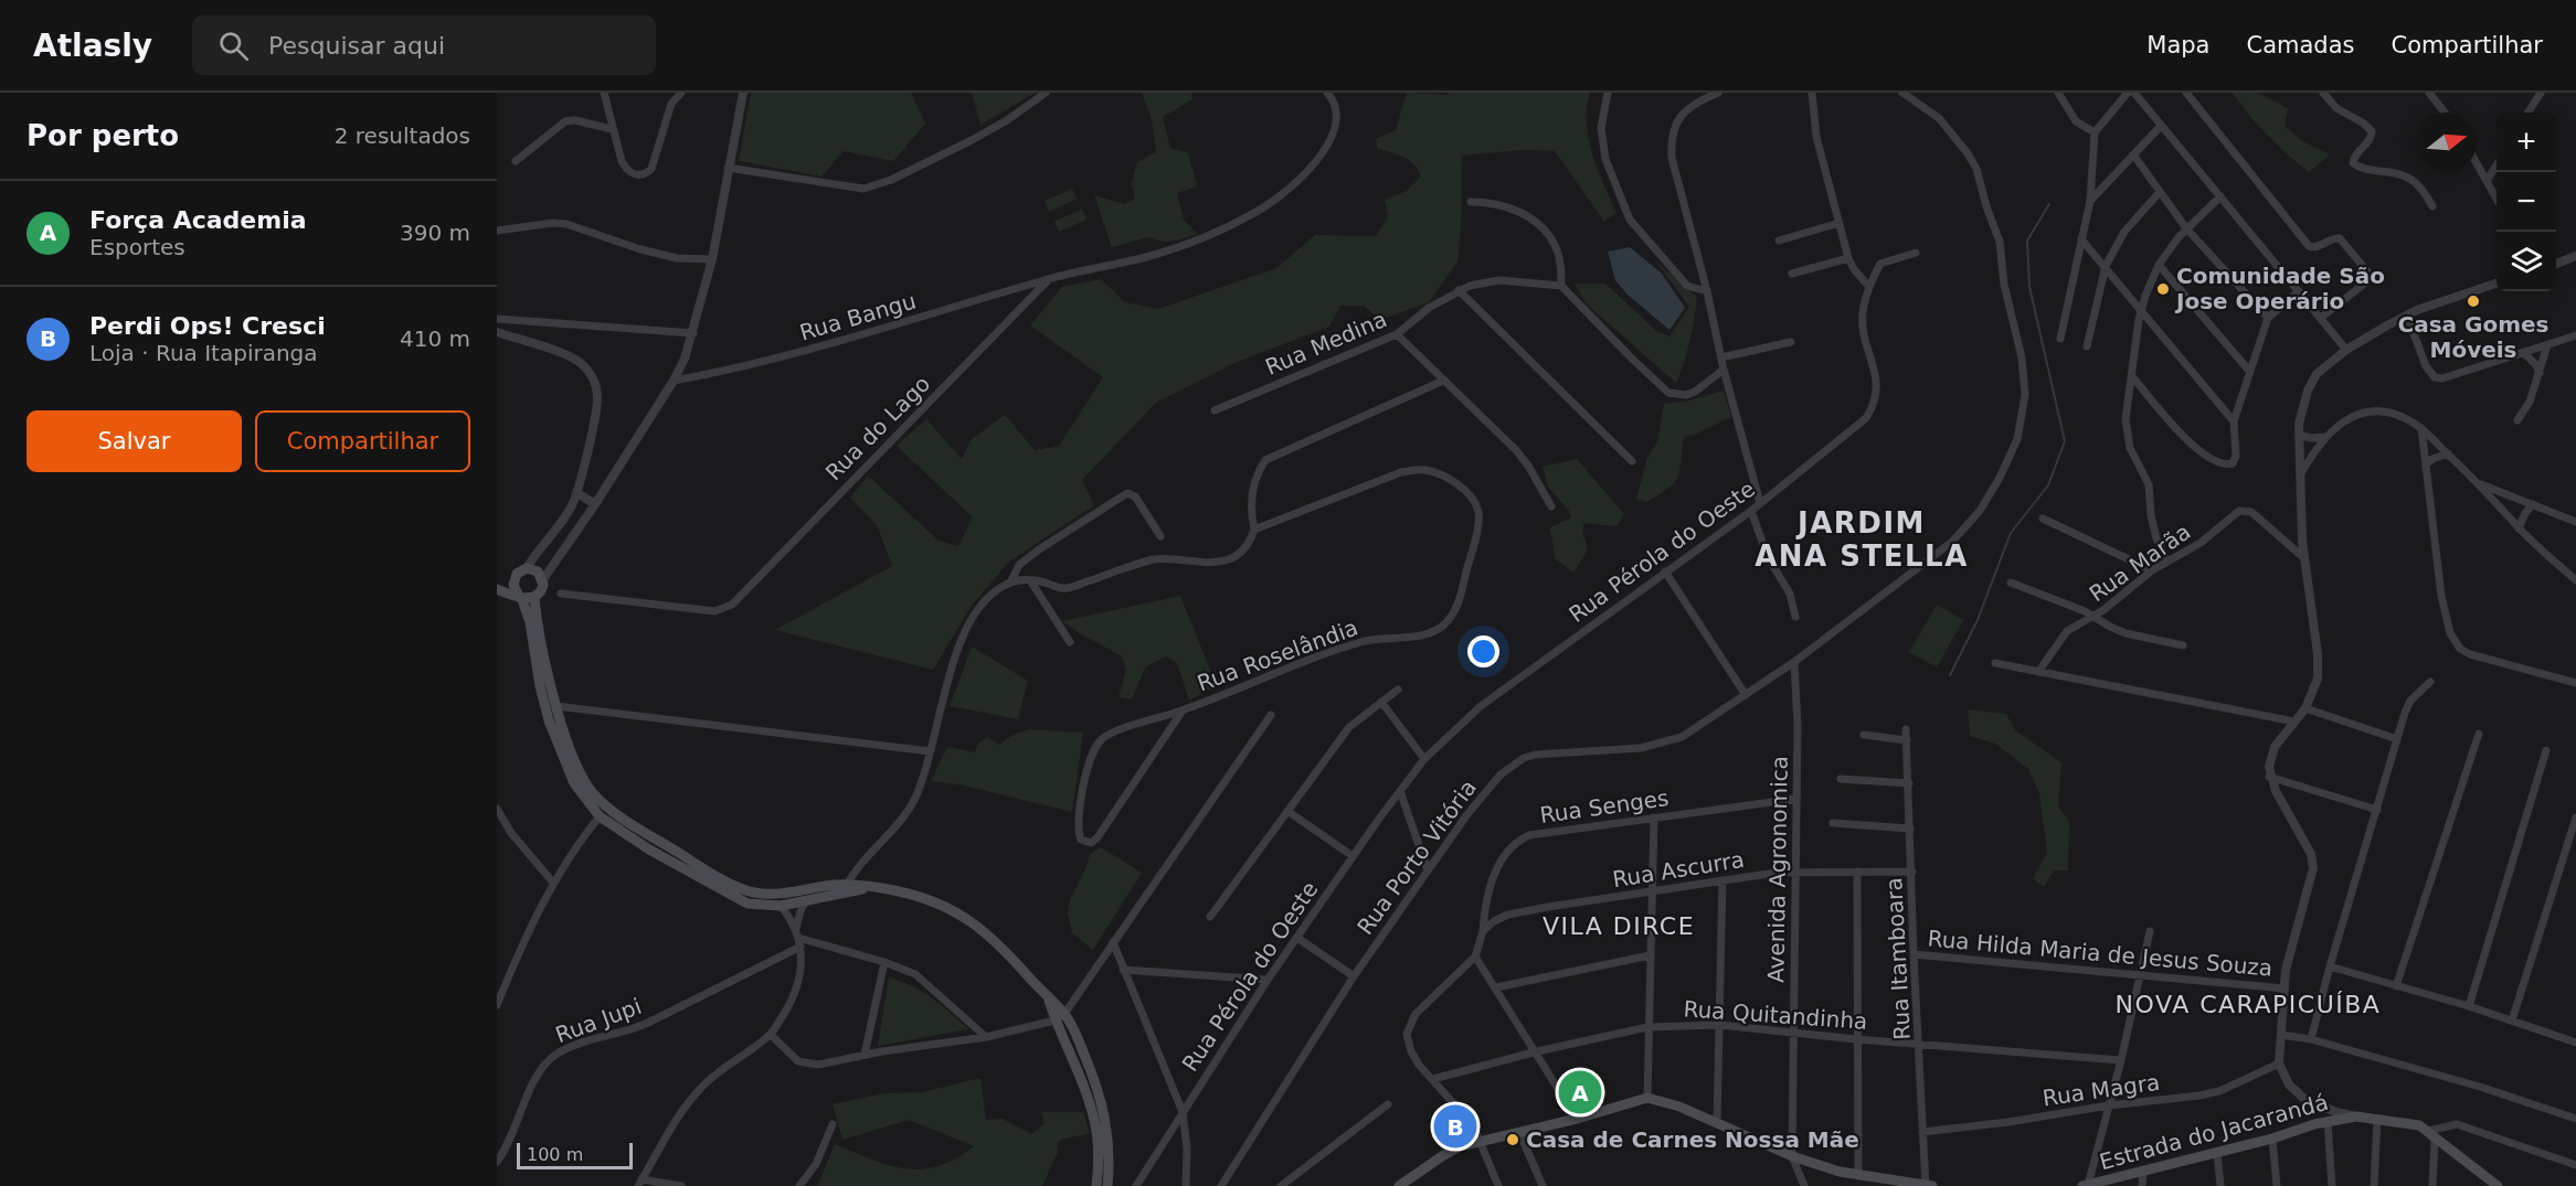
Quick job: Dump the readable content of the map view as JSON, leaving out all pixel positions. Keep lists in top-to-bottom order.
{
  "streets": {
    "main road": ["Estrada do Jacarandá"],
    "street": [
      "Rua Bangu",
      "Rua Medina",
      "Rua do Lago",
      "Rua Pérola do Oeste",
      "Rua Marãa",
      "Rua Roselândia",
      "Rua Senges",
      "Rua Porto Vitória",
      "Rua Ascurra",
      "Avenida Agronomica",
      "Rua Hilda Maria de Jesus Souza",
      "Rua Itamboara",
      "Rua Quitandinha",
      "Rua Jupi",
      "Rua Magra"
    ]
  },
  "crossings": [
    ["Rua Bangu", "Rua do Lago"],
    ["Rua Senges", "Rua Ascurra"],
    ["Rua Senges", "Avenida Agronomica"],
    ["Rua Porto Vitória", "Avenida Agronomica"],
    ["Rua Ascurra", "Avenida Agronomica"],
    ["Rua Ascurra", "Rua Itamboara"],
    ["Avenida Agronomica", "Rua Quitandinha"],
    ["Rua Hilda Maria de Jesus Souza", "Rua Itamboara"],
    ["Rua Itamboara", "Rua Quitandinha"],
    ["Rua Itamboara", "Rua Magra"],
    ["Rua Magra", "Estrada do Jacarandá"]
  ],
  "districts": ["JARDIM ANA STELLA", "VILA DIRCE", "NOVA CARAPICUÍBA"],
  "places": ["Comunidade São Jose Operário", "Casa Gomes Móveis", "Casa de Carnes Nossa Mãe"],
  "scale_bar": "100 m",
  "north": "right",
  "page": {
    "header": "Atlasly",
    "search": "Pesquisar aqui",
    "nav": ["Mapa", "Camadas", "Compartilhar"],
    "heading": ["Por perto", "2 resultados"],
    "map_buttons": ["+", "−"],
    "list": [
      {
        "mark": "A",
        "name": "Força Academia",
        "note": "Esportes",
        "value": "390 m"
      },
      {
        "mark": "B",
        "name": "Perdi Ops! Cresci",
        "note": "Loja · Rua Itapiranga",
        "value": "410 m"
      }
    ],
    "buttons": ["Salvar", "Compartilhar"],
    "pins": ["A", "B"],
    "scale": "100 m"
  }
}
